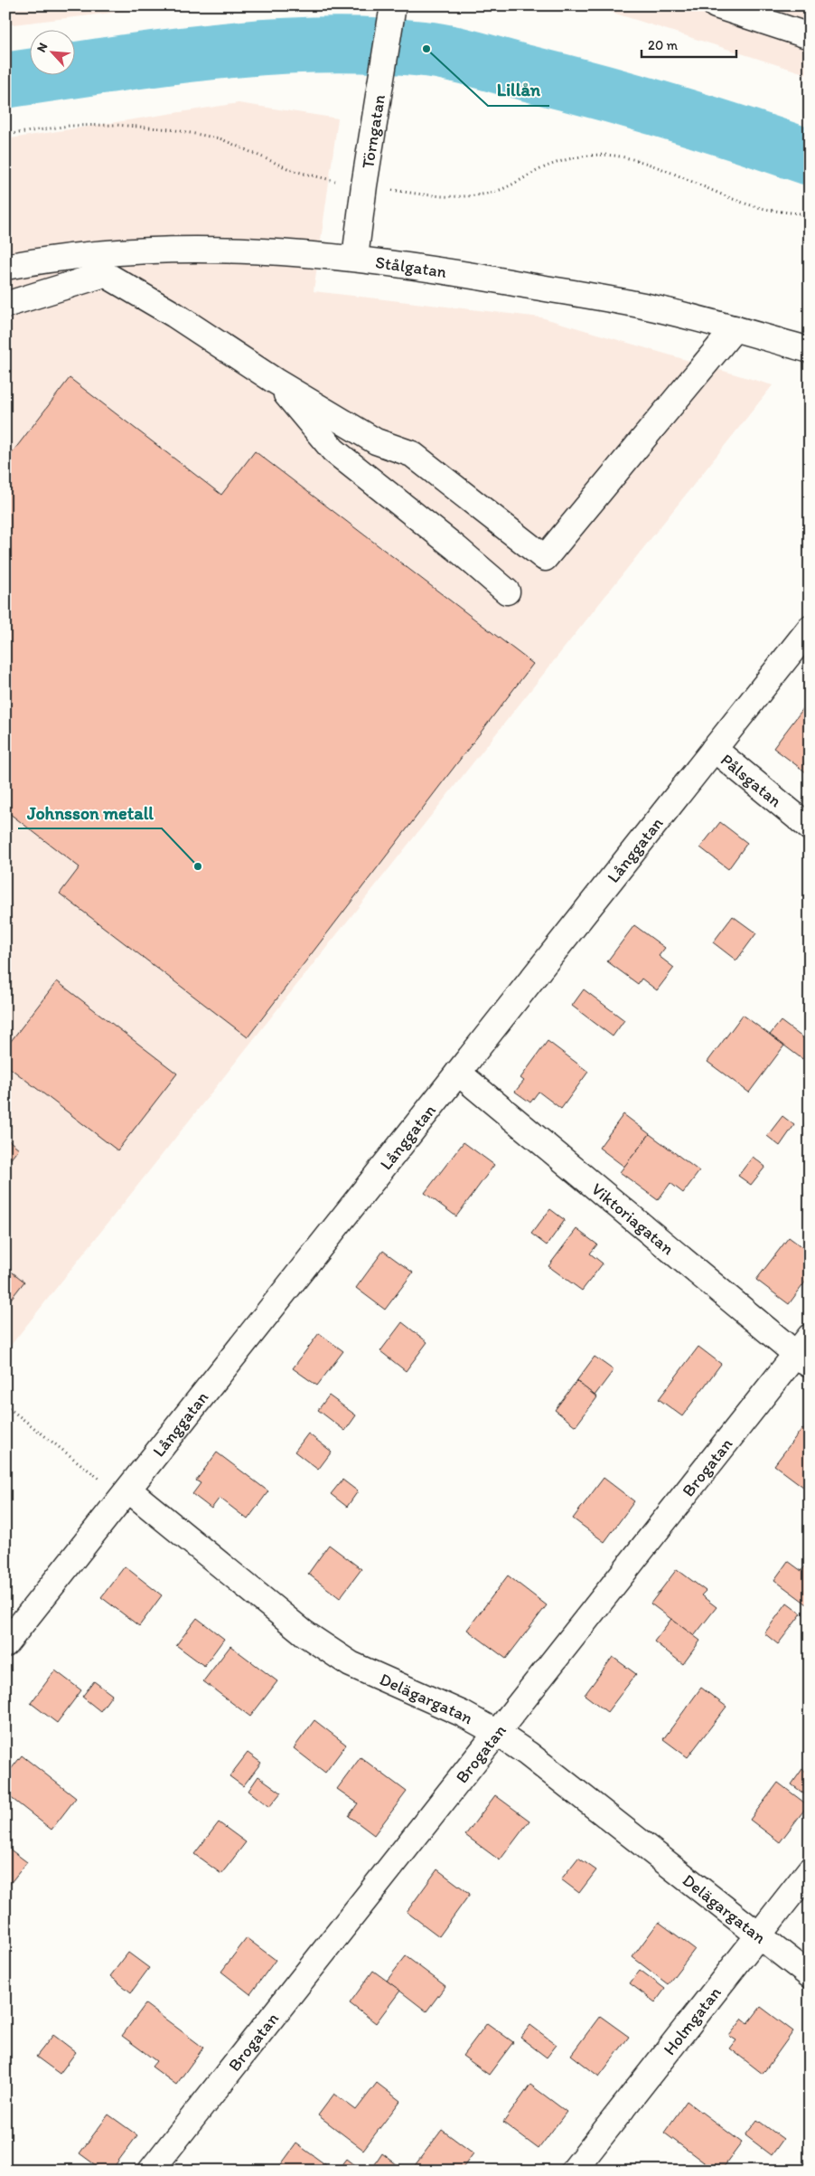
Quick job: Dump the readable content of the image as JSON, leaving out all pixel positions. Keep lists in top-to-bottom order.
{
  "streets": {
    "street": [
      "Törngatan",
      "Stålgatan",
      "Pålsgatan",
      "Långgatan",
      "Viktoriagatan",
      "Brogatan",
      "Delägargatan",
      "Holmgatan"
    ]
  },
  "crossings": [
    ["Törngatan", "Stålgatan"],
    ["Pålsgatan", "Långgatan"],
    ["Långgatan", "Viktoriagatan"],
    ["Långgatan", "Delägargatan"],
    ["Viktoriagatan", "Brogatan"],
    ["Brogatan", "Delägargatan"],
    ["Delägargatan", "Holmgatan"]
  ],
  "places": ["Lillån", "Johnsson metall"],
  "scale_bar": "20 m",
  "north": "top left"
}
